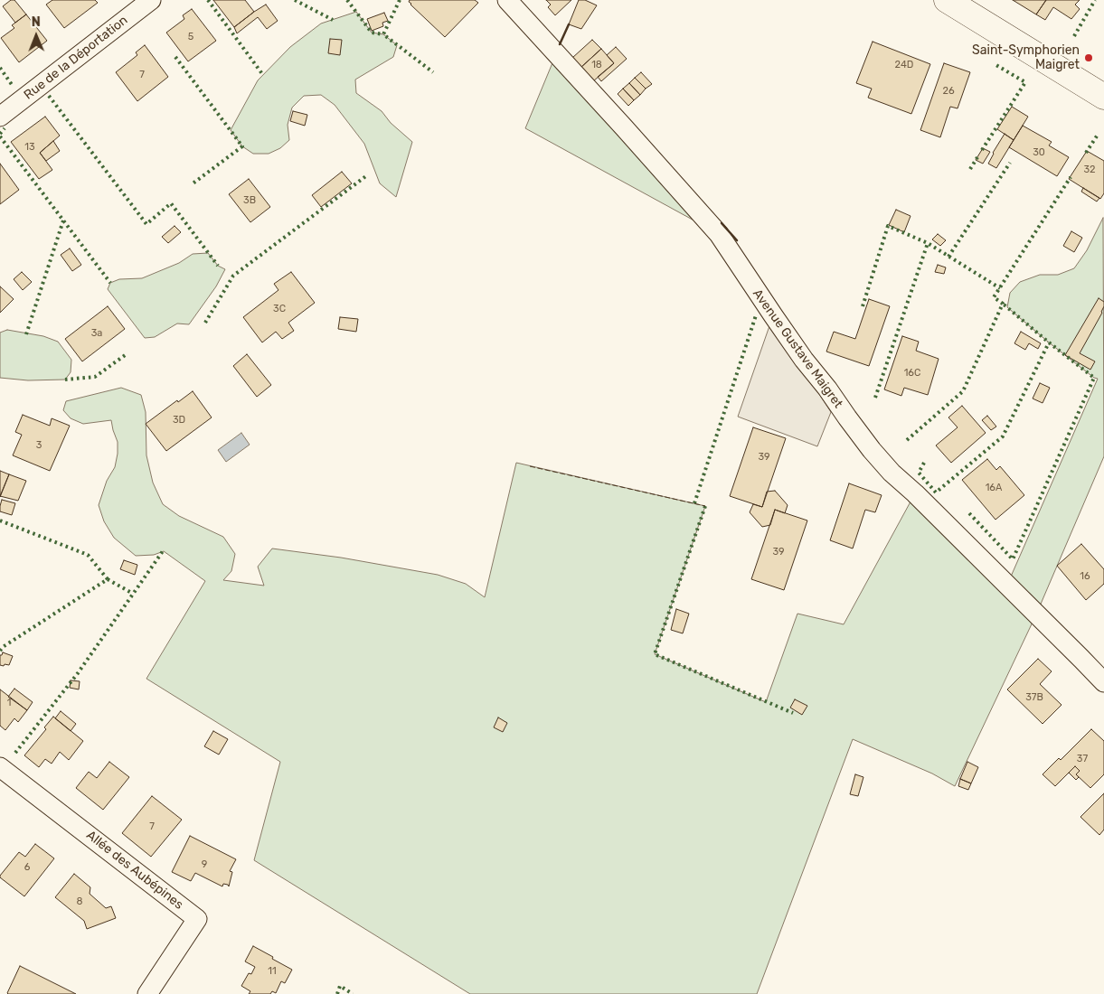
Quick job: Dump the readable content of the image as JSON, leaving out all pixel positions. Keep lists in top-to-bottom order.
{
  "streets": {
    "street": ["Rue de la Déportation", "Avenue Gustave Maigret", "Allée des Aubépines"]
  },
  "places": ["Saint-Symphorien Maigret"],
  "house_numbers": [
    "5",
    "18",
    "24D",
    "7",
    "26",
    "13",
    "30",
    "32",
    "3B",
    "3C",
    "3a",
    "16C",
    "3D",
    "3",
    "39",
    "16A",
    "39",
    "16",
    "37B",
    "1",
    "37",
    "7",
    "9",
    "6",
    "8",
    "11"
  ],
  "north": "top"
}
